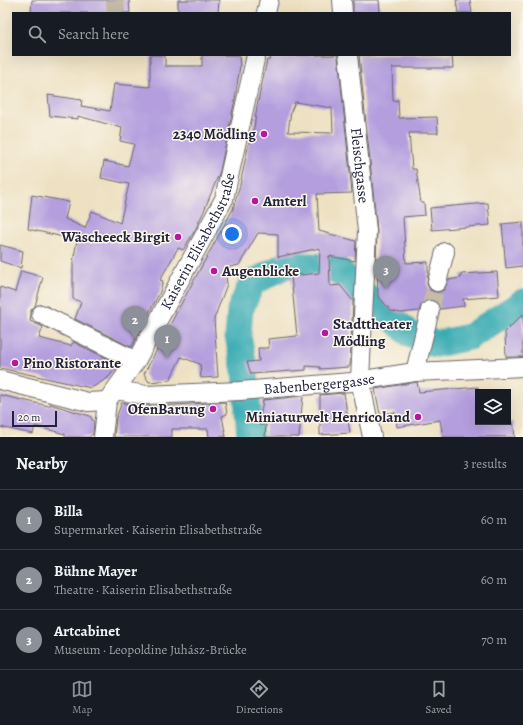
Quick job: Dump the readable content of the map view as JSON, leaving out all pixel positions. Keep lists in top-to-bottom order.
{
  "streets": {
    "street": ["Fleischgasse", "Kaiserin Elisabethstraße", "Babenbergergasse"]
  },
  "crossings": [
    ["Fleischgasse", "Babenbergergasse"],
    ["Kaiserin Elisabethstraße", "Babenbergergasse"]
  ],
  "places": [
    "2340 Mödling",
    "Amterl",
    "Wäscheeck Birgit",
    "Augenblicke",
    "Stadttheater Mödling",
    "Pino Ristorante",
    "OfenBarung",
    "Miniaturwelt Henricoland"
  ],
  "scale_bar": "20 m",
  "page": {
    "search": "Search here",
    "pins": ["3", "2", "1"],
    "scale": "20 m",
    "heading": ["Nearby", "3 results"],
    "list": [
      {
        "mark": "1",
        "name": "Billa",
        "note": "Supermarket · Kaiserin Elisabethstraße",
        "value": "60 m"
      },
      {
        "mark": "2",
        "name": "Bühne Mayer",
        "note": "Theatre · Kaiserin Elisabethstraße",
        "value": "60 m"
      },
      {
        "mark": "3",
        "name": "Artcabinet",
        "note": "Museum · Leopoldine Juhász-Brücke",
        "value": "70 m"
      }
    ],
    "nav": ["Map", "Directions", "Saved"]
  }
}
